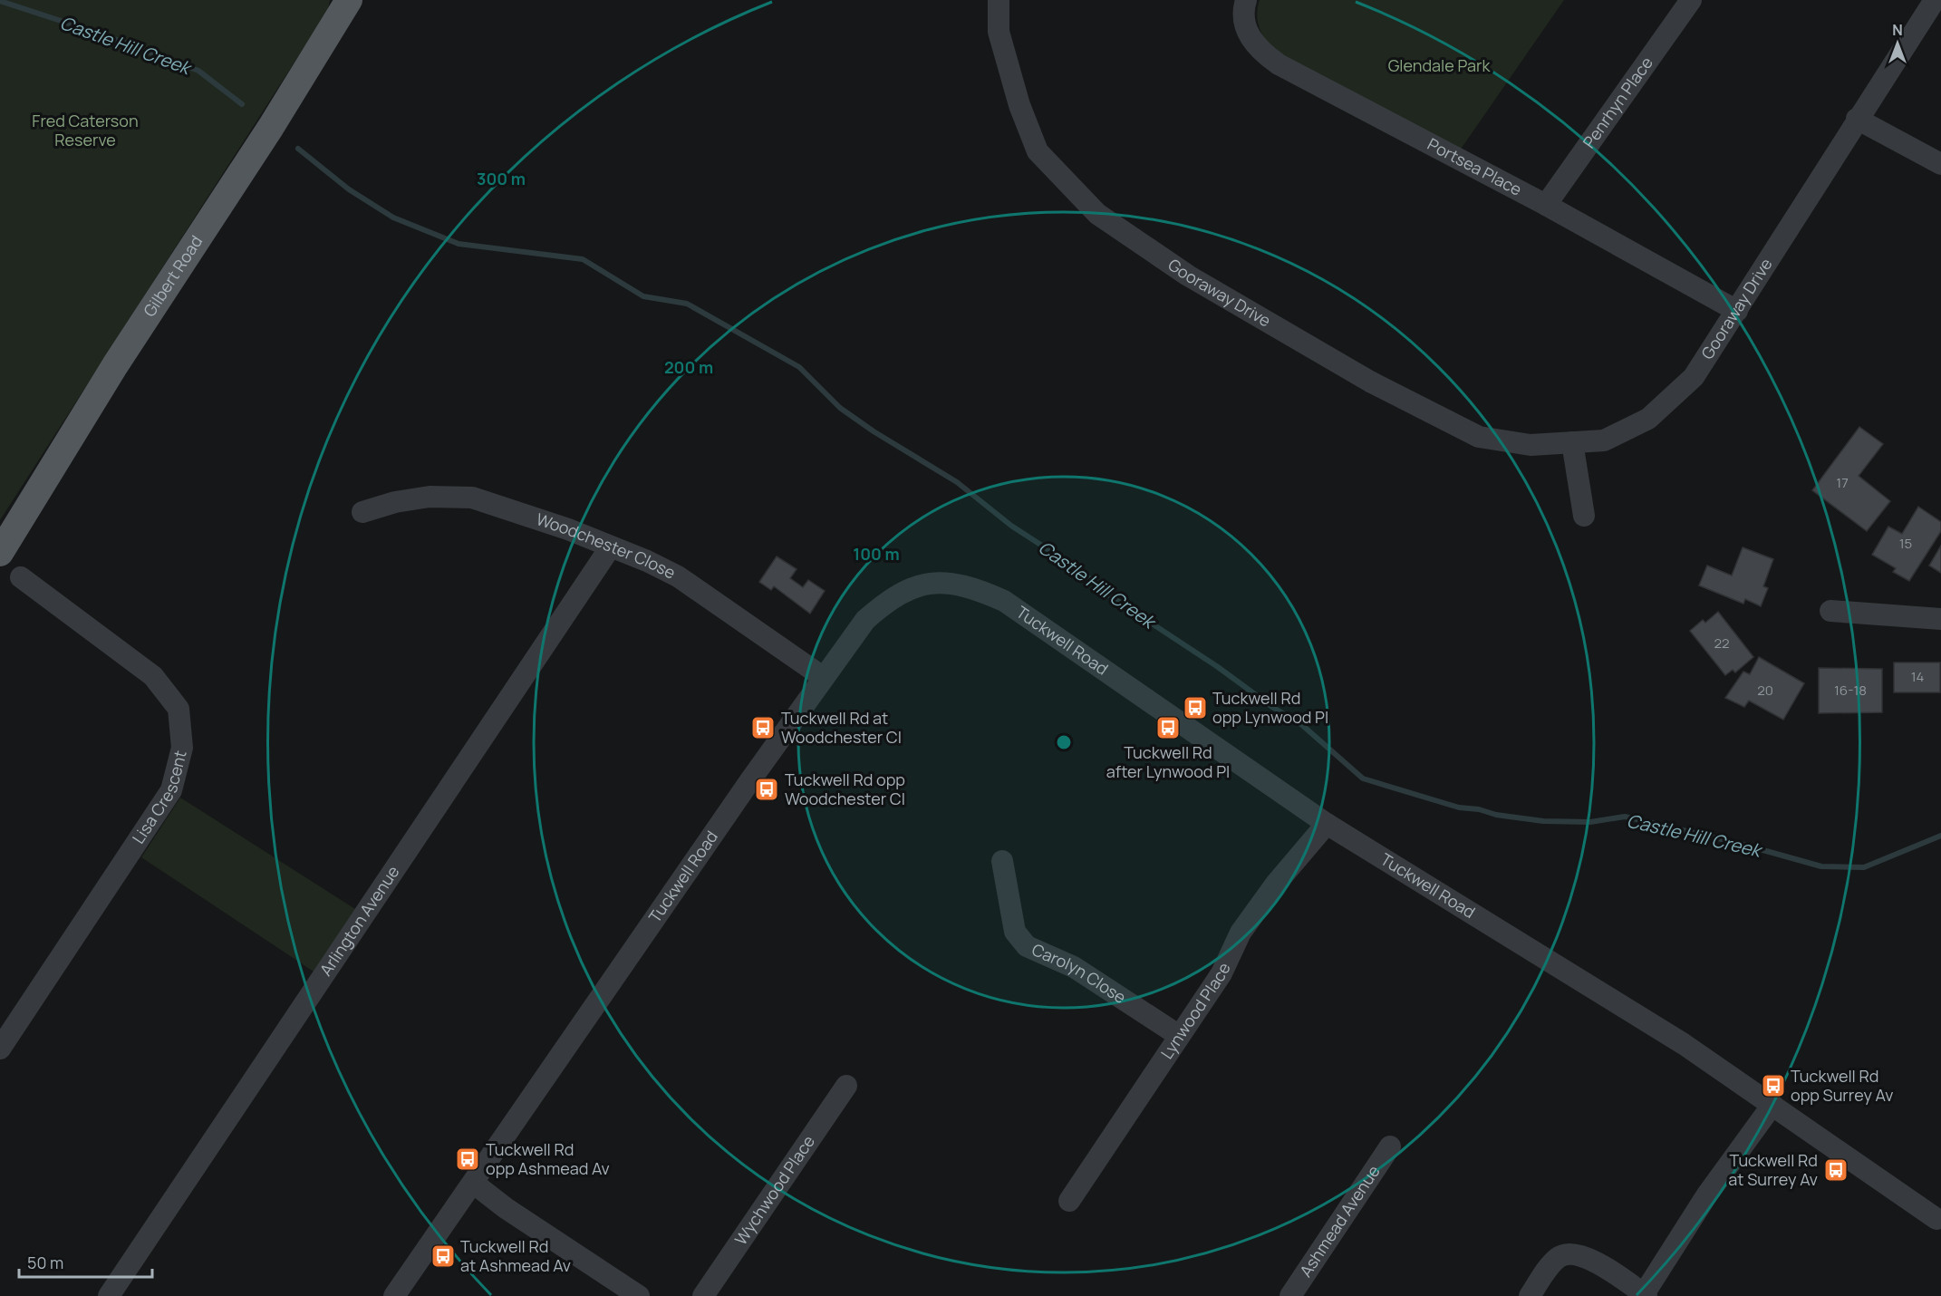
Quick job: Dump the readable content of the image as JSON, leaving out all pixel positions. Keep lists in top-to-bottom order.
{
  "streets": {
    "main road": ["Gilbert Road"],
    "street": [
      "Penrhyn Place",
      "Portsea Place",
      "Gooraway Drive",
      "Woodchester Close",
      "Tuckwell Road",
      "Lisa Crescent",
      "Arlington Avenue",
      "Carolyn Close",
      "Lynwood Place",
      "Wychwood Place",
      "Ashmead Avenue"
    ]
  },
  "crossings": [
    ["Penrhyn Place", "Portsea Place"],
    ["Portsea Place", "Gooraway Drive"],
    ["Woodchester Close", "Tuckwell Road"],
    ["Woodchester Close", "Arlington Avenue"],
    ["Tuckwell Road", "Lynwood Place"],
    ["Carolyn Close", "Lynwood Place"]
  ],
  "water": ["Castle Hill Creek"],
  "parks": ["Glendale Park", "Fred Caterson Reserve"],
  "places": {
    "bus stop": [
      "Tuckwell Rd opp Lynwood Pl",
      "Tuckwell Rd at Woodchester Cl",
      "Tuckwell Rd after Lynwood Pl",
      "Tuckwell Rd opp Woodchester Cl",
      "Tuckwell Rd opp Surrey Av",
      "Tuckwell Rd opp Ashmead Av",
      "Tuckwell Rd at Surrey Av",
      "Tuckwell Rd at Ashmead Av"
    ]
  },
  "house_numbers": [
    "17",
    "15",
    "22",
    "14",
    "20",
    "16-18"
  ],
  "scale_bar": "50 m",
  "north": "top",
  "rings": ["300 m", "200 m", "100 m"]
}
